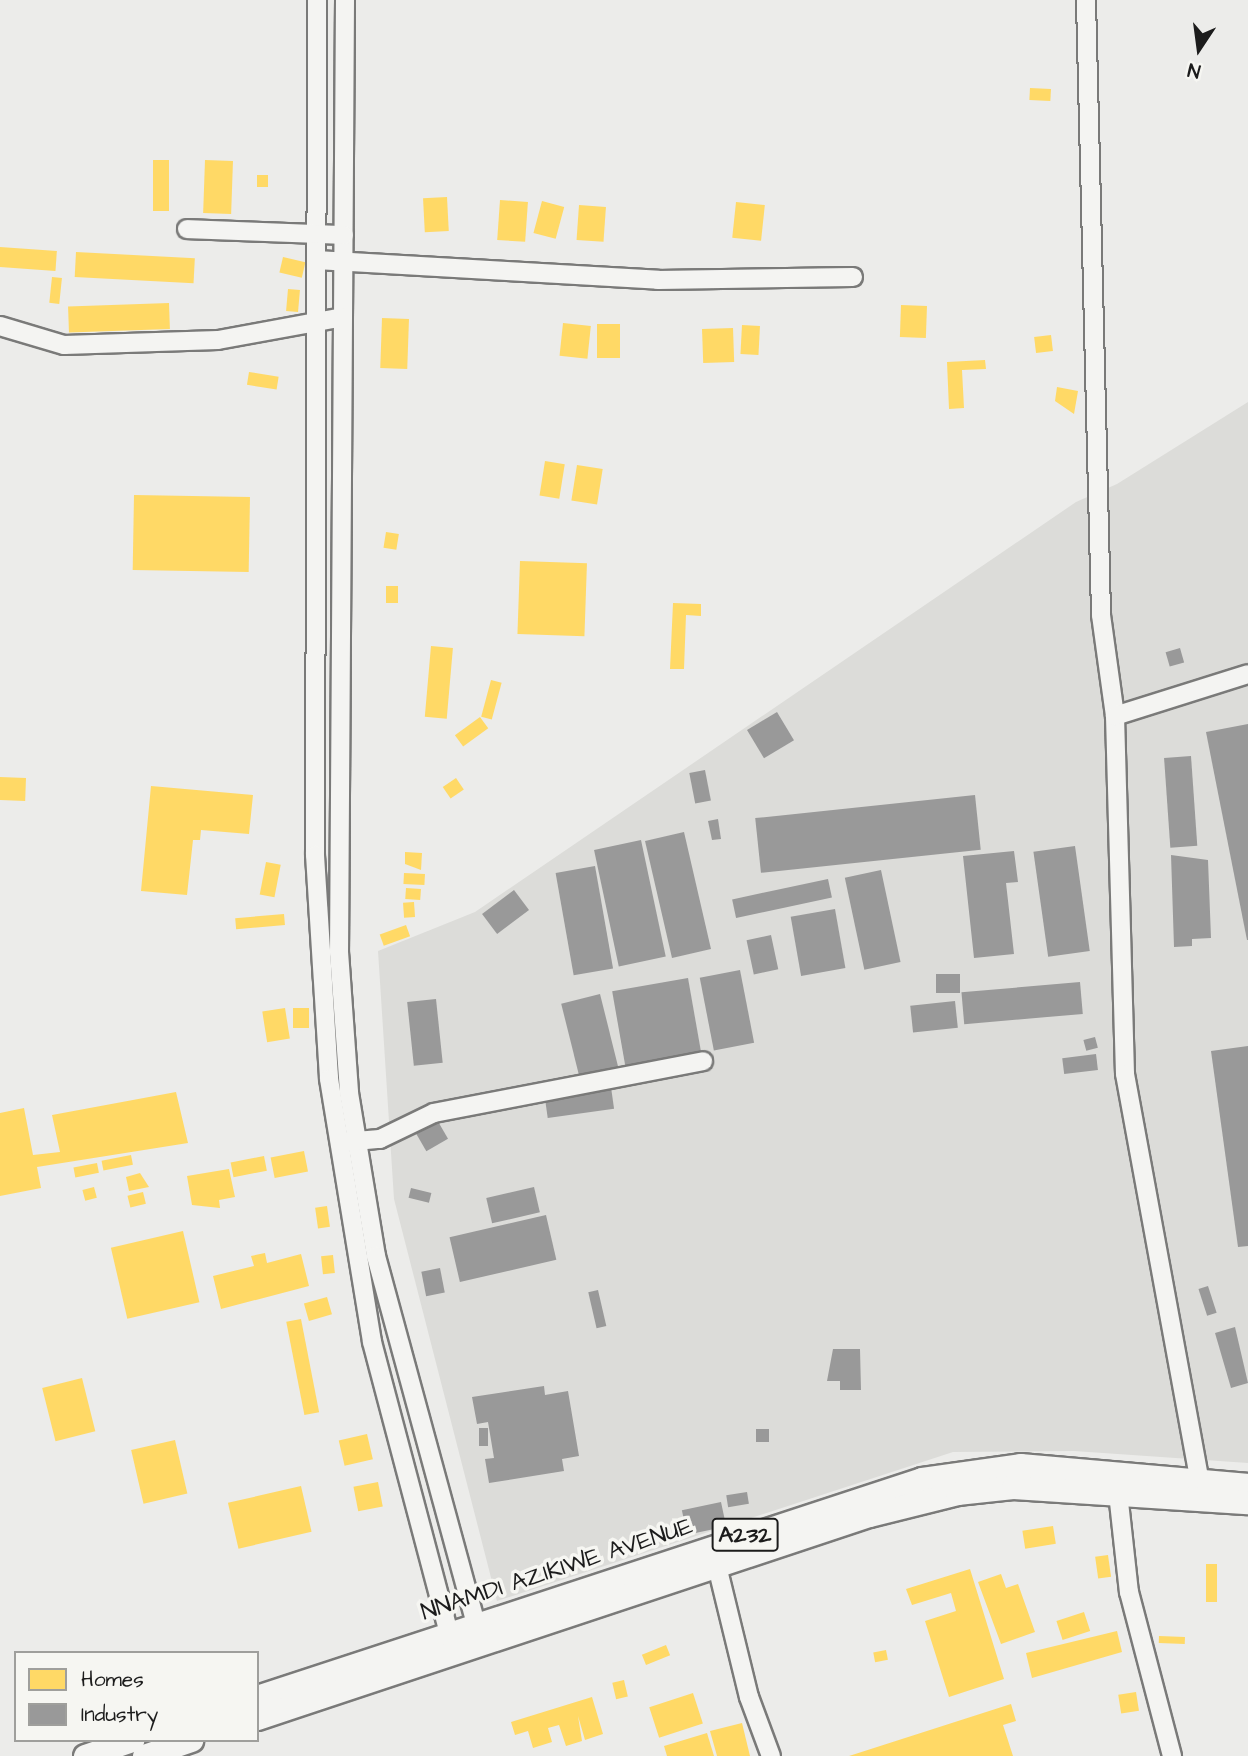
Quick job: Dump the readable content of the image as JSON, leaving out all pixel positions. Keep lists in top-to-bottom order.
{
  "streets": {
    "main road": ["A232", "NNAMDI AZIKIWE AVENUE"]
  },
  "legend": ["Homes", "Industry"],
  "north": "bottom"
}
